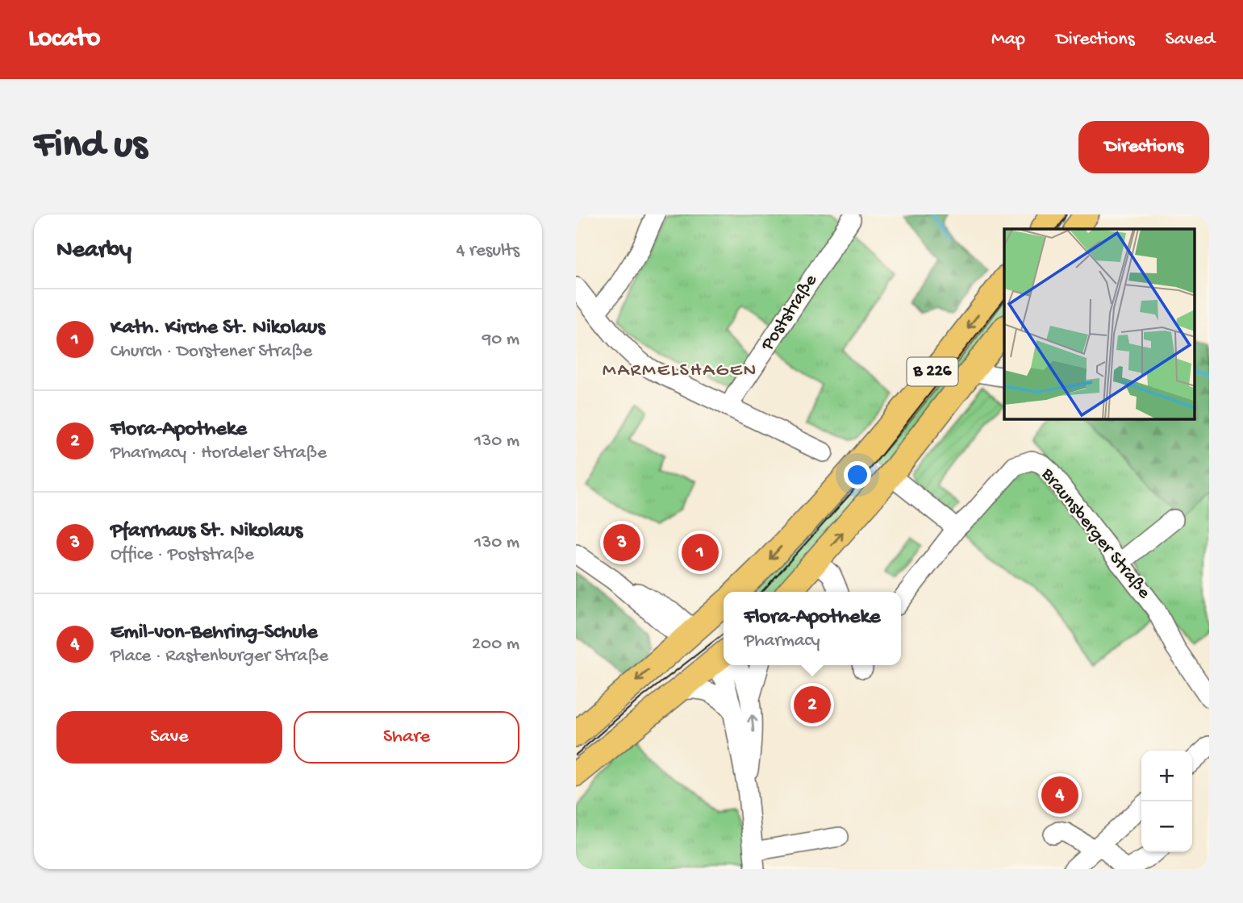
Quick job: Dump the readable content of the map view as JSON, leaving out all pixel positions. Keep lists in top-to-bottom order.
{
  "streets": {
    "main road": ["B 226"],
    "street": ["Poststraße", "Braunsberger Straße"]
  },
  "districts": ["MARMELSHAGEN"],
  "page": {
    "header": "Locato",
    "nav": ["Map", "Directions", "Saved"],
    "buttons": [
      "Directions",
      ["Save", "Share"]
    ],
    "title": "Find us",
    "heading": ["Nearby", "4 results"],
    "list": [
      {
        "mark": "1",
        "name": "Kath. Kirche St. Nikolaus",
        "note": "Church · Dorstener Straße",
        "value": "90 m"
      },
      {
        "mark": "2",
        "name": "Flora-Apotheke",
        "note": "Pharmacy · Hordeler Straße",
        "value": "130 m"
      },
      {
        "mark": "3",
        "name": "Pfarrhaus St. Nikolaus",
        "note": "Office · Poststraße",
        "value": "130 m"
      },
      {
        "mark": "4",
        "name": "Emil-von-Behring-Schule",
        "note": "Place · Rastenburger Straße",
        "value": "200 m"
      }
    ],
    "pins": [
      "3",
      "1",
      "2",
      "4"
    ],
    "popup": ["Flora-Apotheke", "Pharmacy"],
    "map_buttons": ["+", "−"]
  }
}
